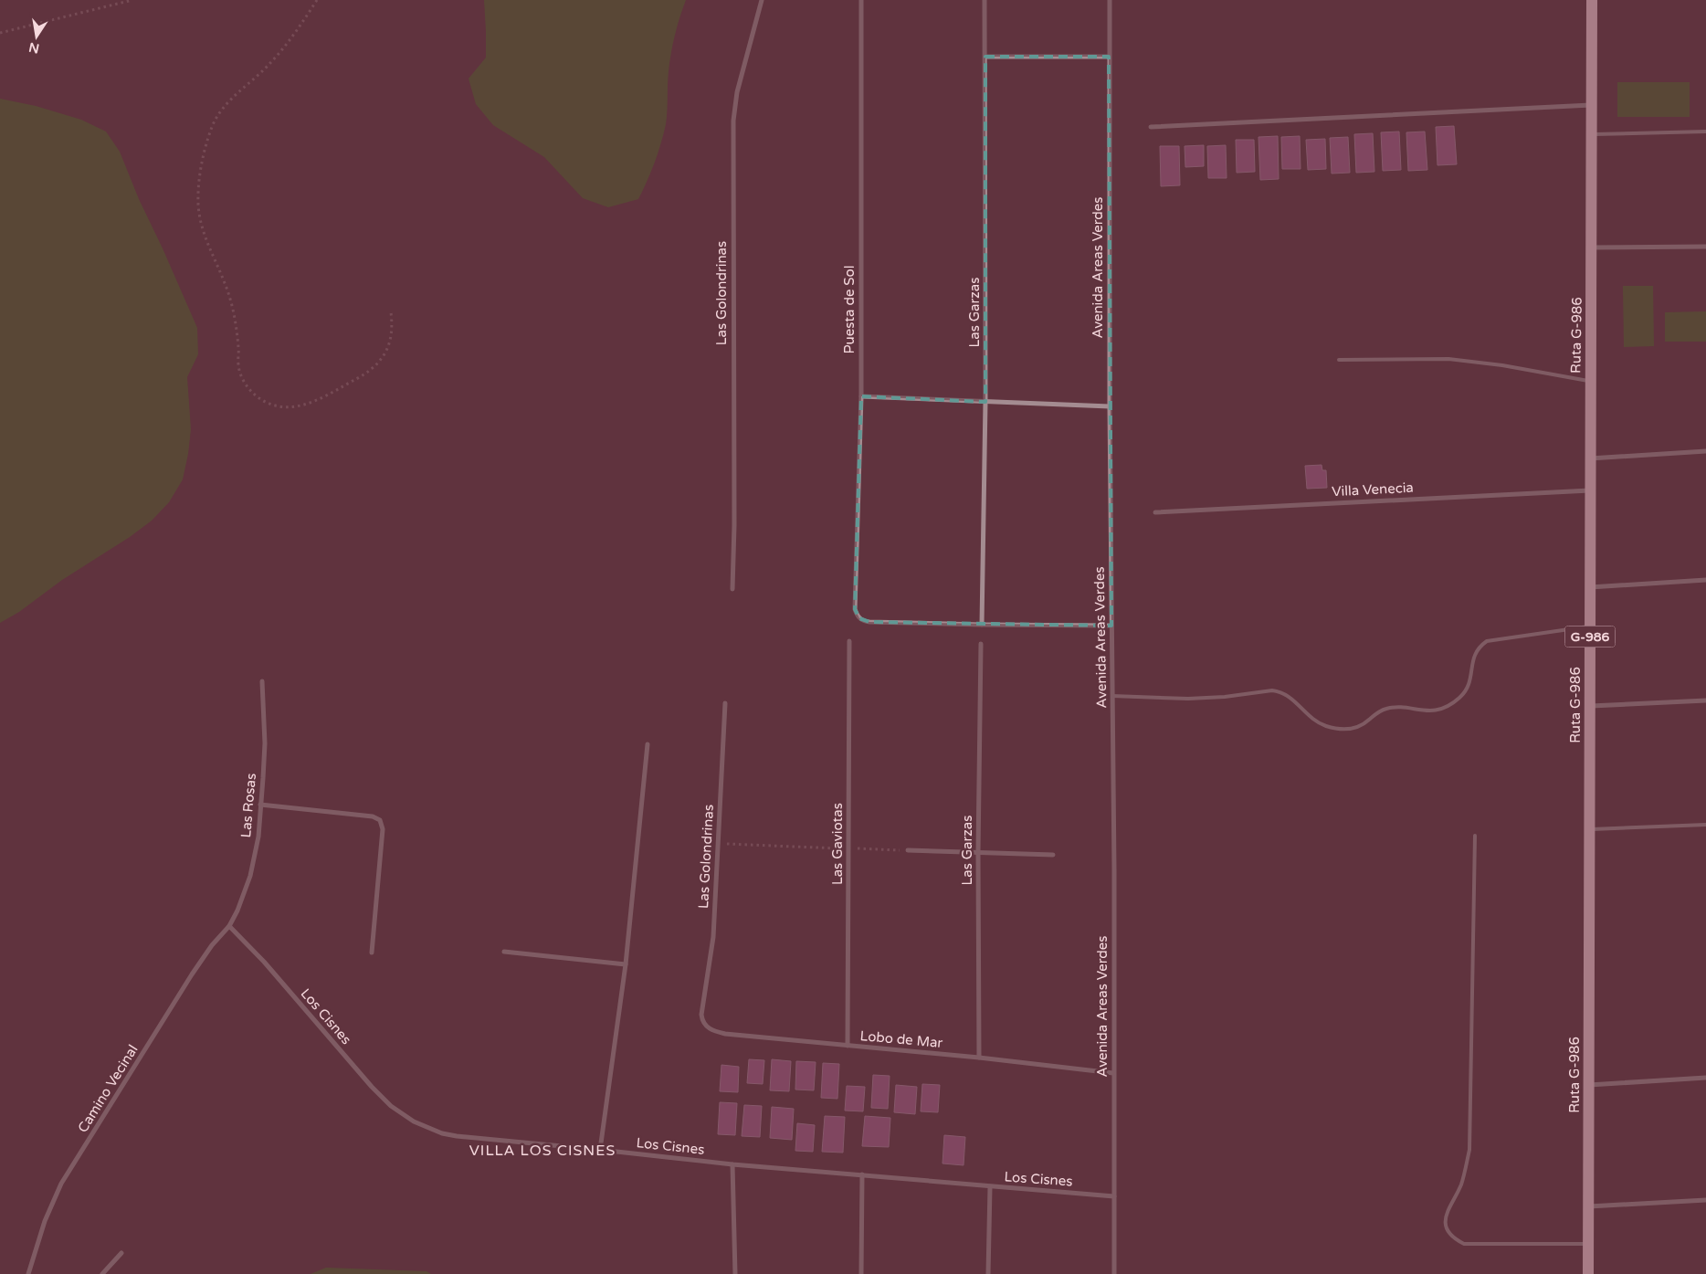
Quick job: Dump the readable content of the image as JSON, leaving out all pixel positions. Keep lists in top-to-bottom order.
{
  "streets": {
    "main road": ["Ruta G-986", "G-986"],
    "street": [
      "Avenida Areas Verdes",
      "Las Golondrinas",
      "Puesta de Sol",
      "Las Garzas",
      "Villa Venecia",
      "Las Rosas",
      "Las Gaviotas",
      "Los Cisnes",
      "Lobo de Mar",
      "Camino Vecinal"
    ]
  },
  "crossings": [
    ["Avenida Areas Verdes", "Los Cisnes"],
    ["Avenida Areas Verdes", "Lobo de Mar"],
    ["Las Golondrinas", "Lobo de Mar"],
    ["Puesta de Sol", "Las Garzas"],
    ["Las Garzas", "Lobo de Mar"],
    ["Ruta G-986", "Villa Venecia"],
    ["Las Rosas", "Los Cisnes"],
    ["Las Rosas", "Camino Vecinal"],
    ["Las Gaviotas", "Lobo de Mar"],
    ["Los Cisnes", "Camino Vecinal"]
  ],
  "districts": ["VILLA LOS CISNES"],
  "north": "bottom"
}
